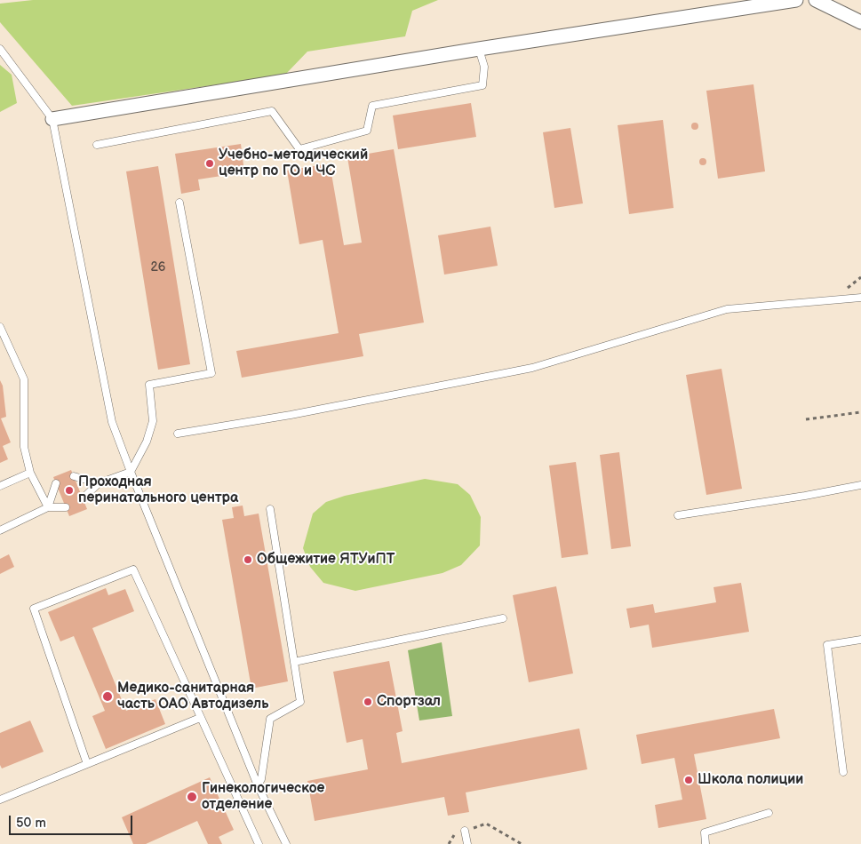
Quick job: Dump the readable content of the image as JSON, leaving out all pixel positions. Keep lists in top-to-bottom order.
{
  "places": [
    "Учебно-методический центр по ГО и ЧС",
    "Проходная перинатального центра",
    "Общежитие ЯТУиПТ",
    "Медико-санитарная часть ОАО Автодизель",
    "Спортзал",
    "Школа полиции",
    "Гинекологическое отделение"
  ],
  "house_numbers": ["26"],
  "scale_bar": "50 m"
}
